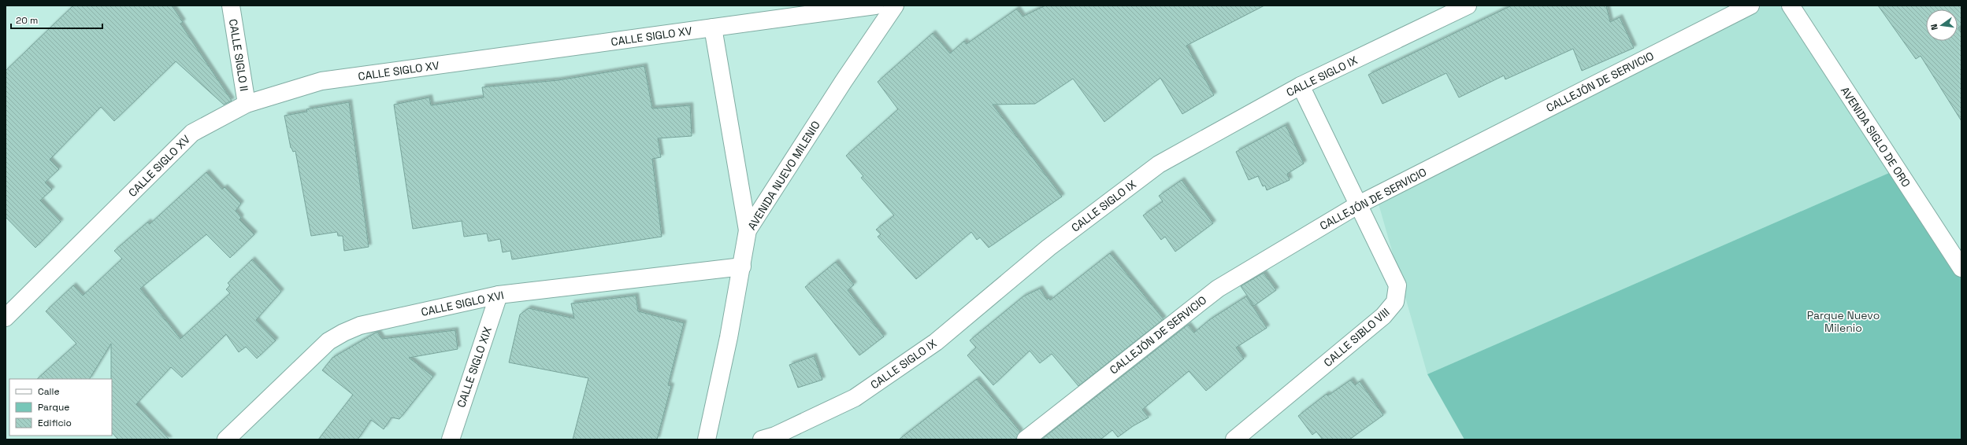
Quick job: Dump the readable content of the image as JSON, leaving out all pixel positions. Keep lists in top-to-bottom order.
{
  "streets": {
    "street": [
      "CALLE SIGLO XV",
      "CALLE SIGLO II",
      "CALLE SIGLO IX",
      "CALLEJÓN DE SERVICIO",
      "AVENIDA SIGLO DE ORO",
      "AVENIDA NUEVO MILENIO",
      "CALLE SIGLO XVI",
      "CALLE SIBLO VIII",
      "CALLE SIGLO XIX"
    ]
  },
  "crossings": [
    ["CALLE SIGLO XV", "CALLE SIGLO II"],
    ["CALLE SIGLO IX", "CALLE SIBLO VIII"],
    ["CALLEJÓN DE SERVICIO", "CALLE SIBLO VIII"],
    ["AVENIDA NUEVO MILENIO", "CALLE SIGLO XVI"],
    ["CALLE SIGLO XVI", "CALLE SIGLO XIX"]
  ],
  "parks": ["Parque Nuevo Milenio"],
  "legend": ["Calle", "Parque", "Edificio"],
  "scale_bar": "20 m",
  "north": "left"
}
